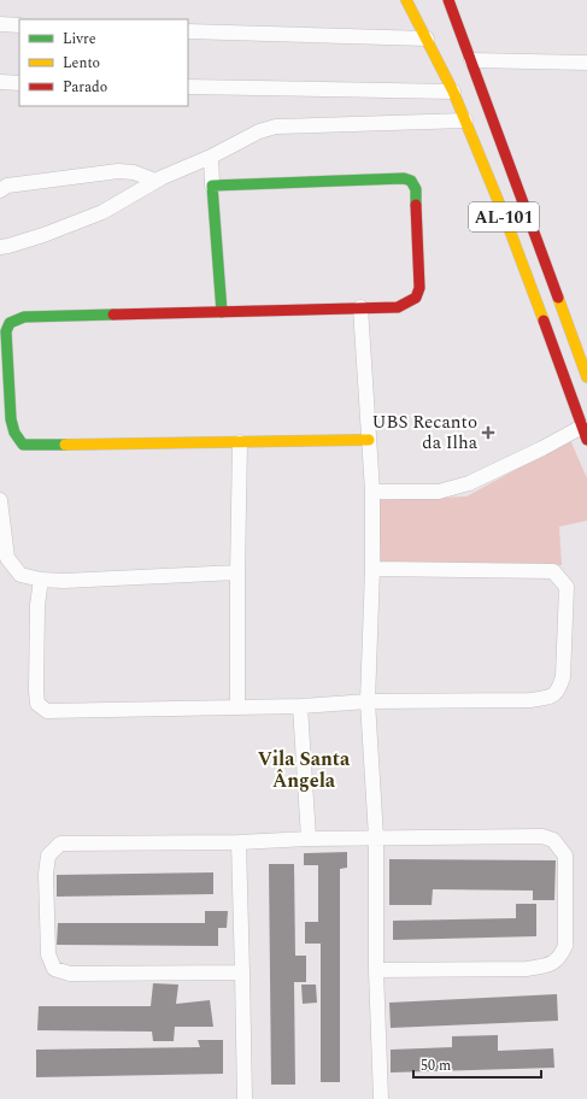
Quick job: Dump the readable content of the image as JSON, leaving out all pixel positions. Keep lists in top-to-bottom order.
{
  "streets": {
    "main road": ["AL-101"]
  },
  "districts": ["Vila Santa Ângela"],
  "places": {
    "health": ["UBS Recanto da Ilha"]
  },
  "legend": ["Livre", "Lento", "Parado"],
  "scale_bar": "50 m"
}
